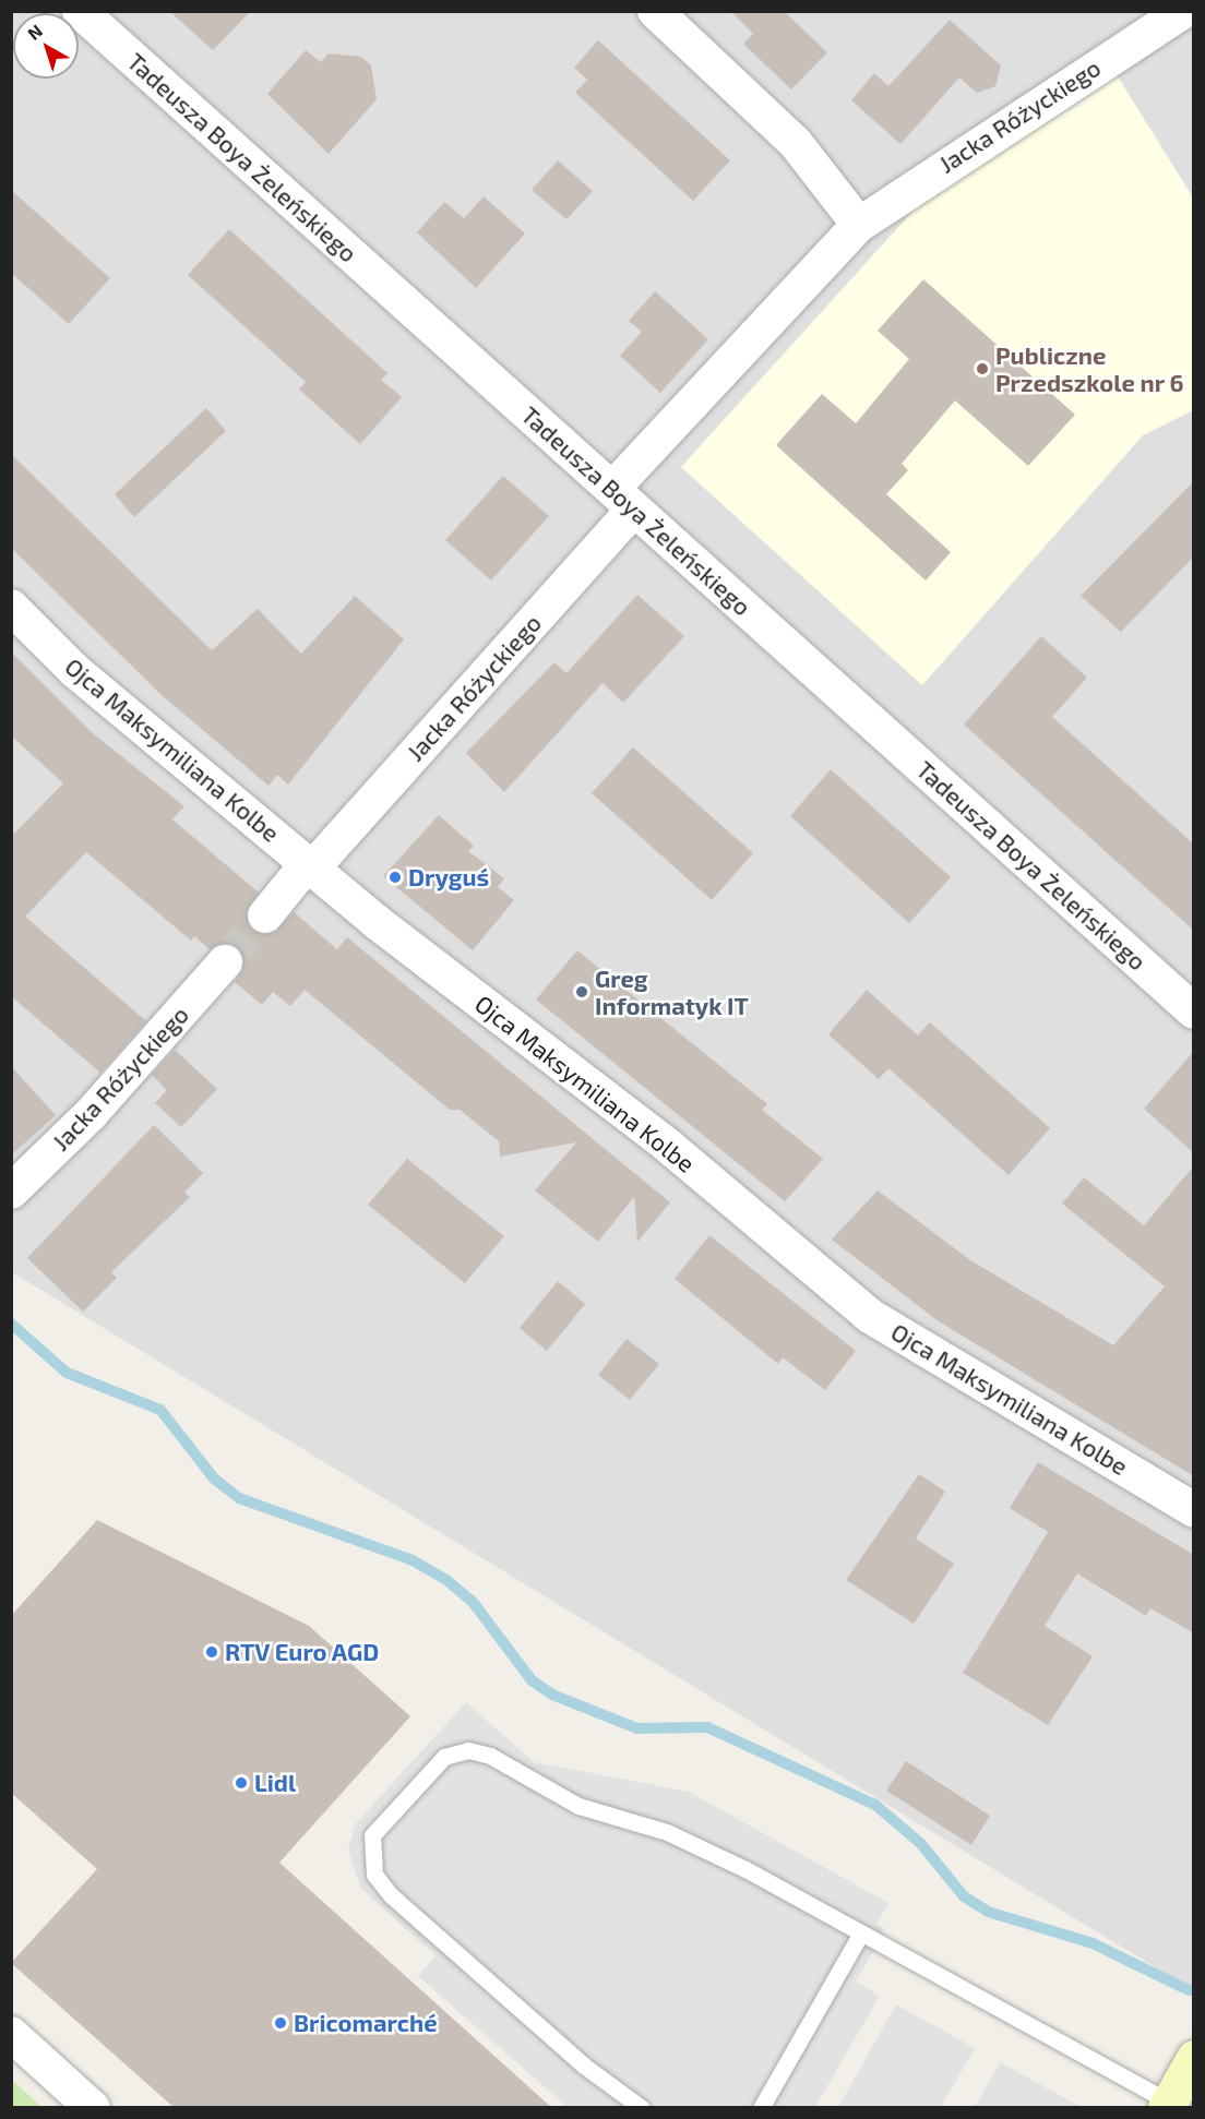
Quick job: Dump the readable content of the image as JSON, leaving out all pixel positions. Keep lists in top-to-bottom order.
{
  "streets": {
    "street": ["Jacka Różyckiego", "Tadeusza Boya Żeleńskiego", "Ojca Maksymiliana Kolbe"]
  },
  "crossings": [
    ["Jacka Różyckiego", "Tadeusza Boya Żeleńskiego"],
    ["Jacka Różyckiego", "Ojca Maksymiliana Kolbe"]
  ],
  "places": [
    "Publiczne Przedszkole nr 6",
    "Dryguś",
    "Greg Informatyk IT",
    "RTV Euro AGD",
    "Lidl",
    "Bricomarché"
  ],
  "north": "top left"
}
